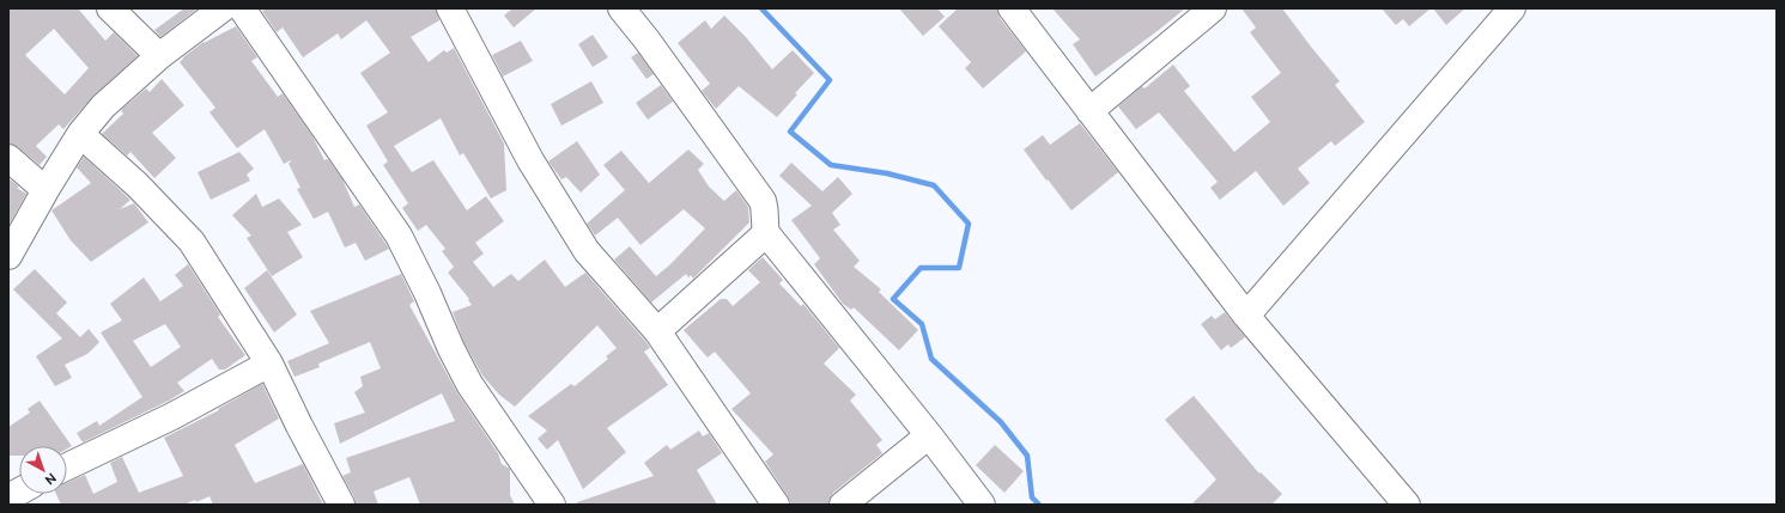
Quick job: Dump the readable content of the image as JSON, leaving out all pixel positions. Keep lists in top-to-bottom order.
{
  "north": "bottom right"
}
